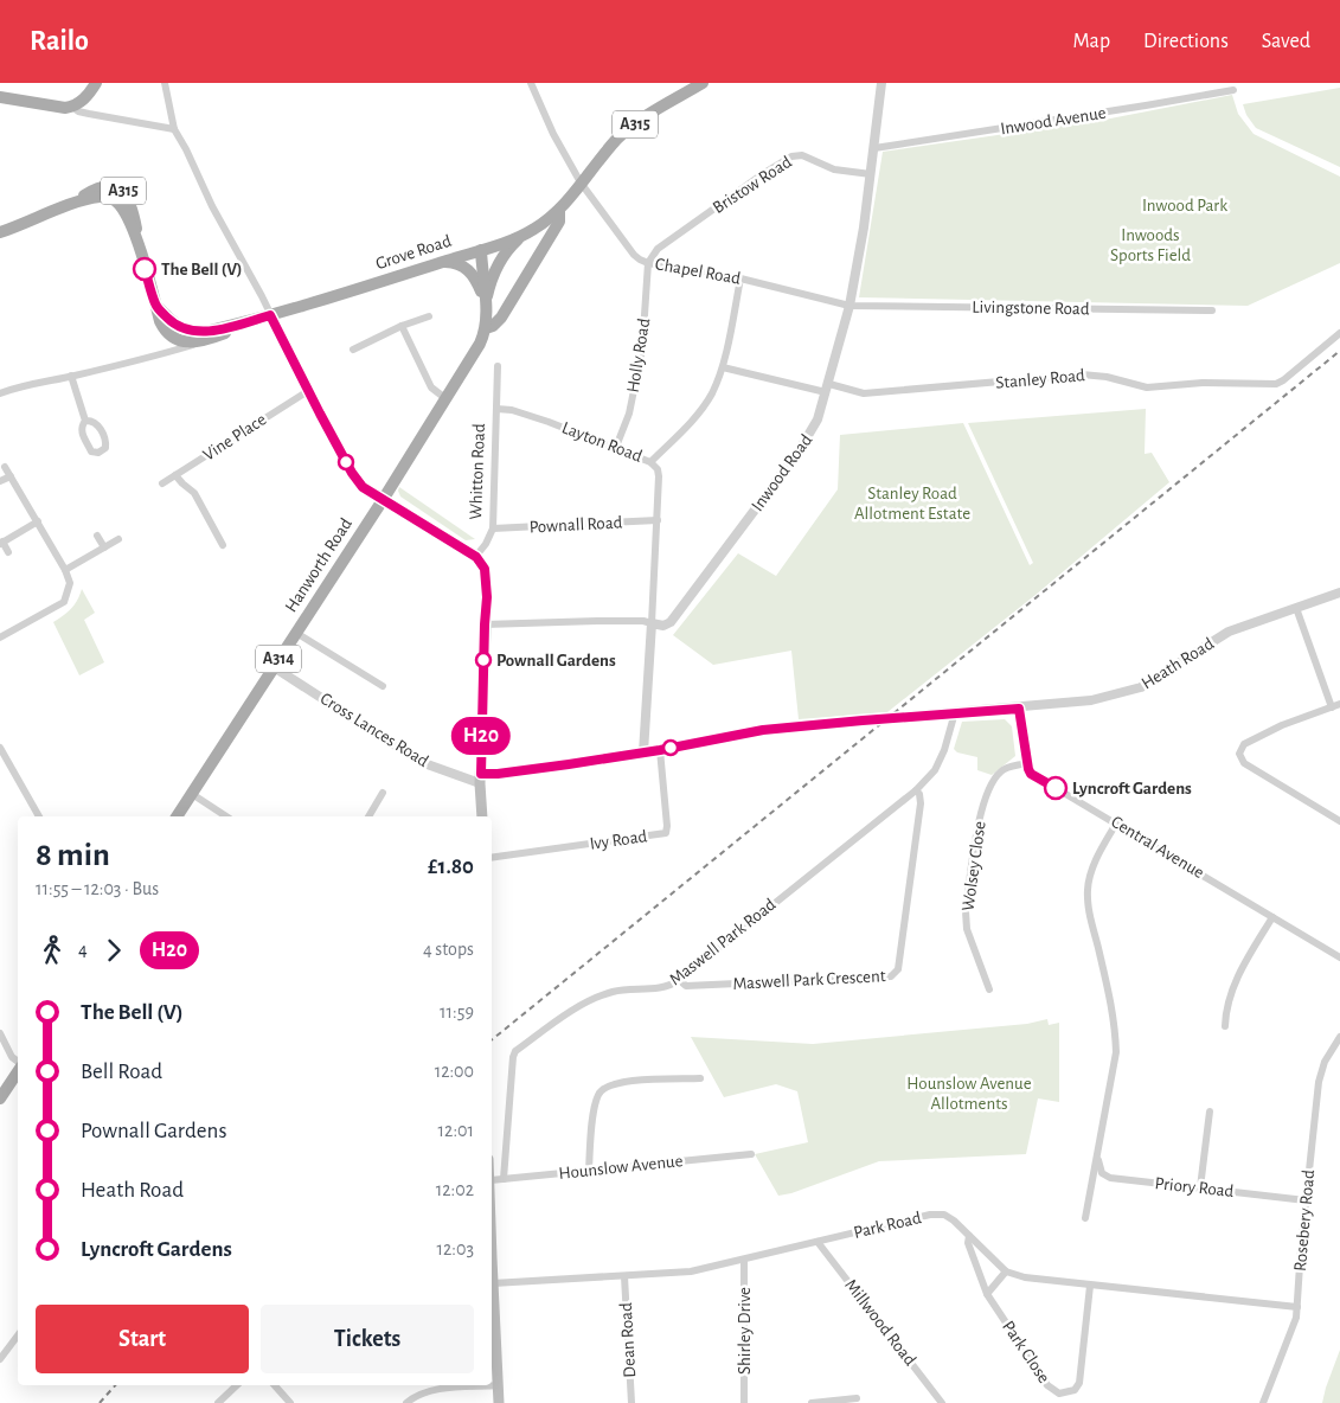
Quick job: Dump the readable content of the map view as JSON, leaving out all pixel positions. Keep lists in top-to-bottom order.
{
  "streets": {
    "main road": [
      "A315",
      "Grove Road",
      "Hanworth Road",
      "A314"
    ],
    "street": [
      "Inwood Avenue",
      "Bristow Road",
      "Chapel Road",
      "Livingstone Road",
      "Holly Road",
      "Stanley Road",
      "Vine Place",
      "Layton Road",
      "Whitton Road",
      "Inwood Road",
      "Pownall Road",
      "Heath Road",
      "Cross Lances Road",
      "Ivy Road",
      "Central Avenue",
      "Wolsey Close",
      "Maswell Park Road",
      "Maswell Park Crescent",
      "Hounslow Avenue",
      "Priory Road",
      "Rosebery Road",
      "Park Road",
      "Millwood Road",
      "Shirley Drive",
      "Dean Road",
      "Park Close"
    ]
  },
  "crossings": [
    ["Inwood Avenue", "Inwood Road"],
    ["A315", "Grove Road"],
    ["Bristow Road", "Chapel Road"],
    ["Bristow Road", "Holly Road"],
    ["Bristow Road", "Inwood Road"],
    ["Grove Road", "Hanworth Road"],
    ["Chapel Road", "Livingstone Road"],
    ["Chapel Road", "Holly Road"],
    ["Chapel Road", "Inwood Road"],
    ["Chapel Road", "Hanworth Road"],
    ["Livingstone Road", "Inwood Road"],
    ["Holly Road", "Layton Road"],
    ["Stanley Road", "Inwood Road"],
    ["Layton Road", "Whitton Road"],
    ["Layton Road", "Inwood Road"],
    ["Layton Road", "Pownall Road"],
    ["Whitton Road", "Pownall Road"],
    ["Hanworth Road", "Cross Lances Road"],
    ["Heath Road", "Cross Lances Road"],
    ["Heath Road", "Ivy Road"],
    ["Heath Road", "Maswell Park Road"],
    ["Central Avenue", "Wolsey Close"],
    ["Maswell Park Road", "Maswell Park Crescent"],
    ["Maswell Park Road", "Hounslow Avenue"],
    ["Priory Road", "Rosebery Road"],
    ["Park Road", "Millwood Road"],
    ["Park Road", "Shirley Drive"],
    ["Park Road", "Dean Road"],
    ["Park Road", "Park Close"]
  ],
  "parks": [
    "Inwood Park",
    "Inwoods Sports Field",
    "Stanley Road Allotment Estate",
    "Hounslow Avenue Allotments"
  ],
  "places": ["The Bell (V)", "Pownall Gardens", "Lyncroft Gardens"],
  "lines": ["bus line H20"],
  "page": {
    "header": "Railo",
    "nav": ["Map", "Directions", "Saved"],
    "on_map": "H20",
    "heading": ["8 min", "11:55 – 12:03 · Bus", "£1.80"],
    "legs": ["4", "H20", "4 stops"],
    "list": [
      {
        "name": "The Bell (V)",
        "value": "11:59"
      },
      {
        "name": "Bell Road",
        "value": "12:00"
      },
      {
        "name": "Pownall Gardens",
        "value": "12:01"
      },
      {
        "name": "Heath Road",
        "value": "12:02"
      },
      {
        "name": "Lyncroft Gardens",
        "value": "12:03"
      }
    ],
    "buttons": ["Start", "Tickets"]
  }
}
